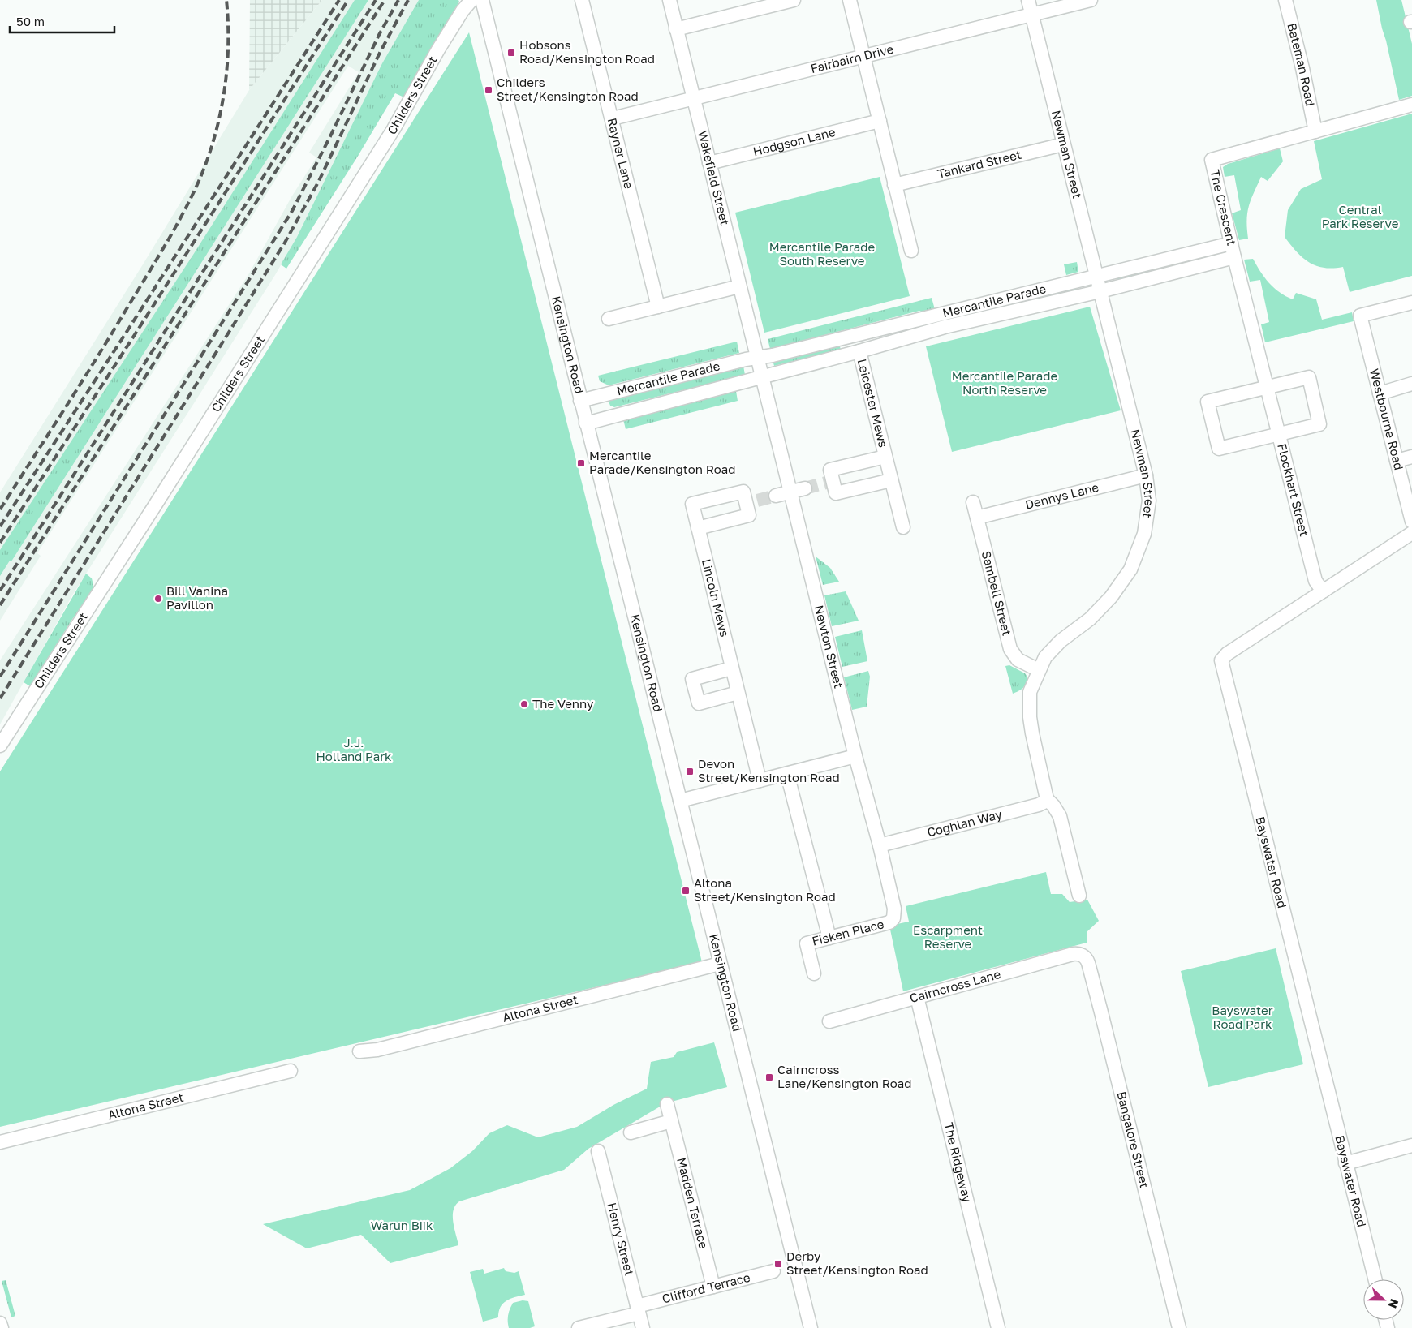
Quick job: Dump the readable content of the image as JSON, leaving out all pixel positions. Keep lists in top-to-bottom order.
{
  "streets": {
    "street": [
      "Fairbairn Drive",
      "Bateman Road",
      "Childers Street",
      "Hodgson Lane",
      "Rayner Lane",
      "Newman Street",
      "Tankard Street",
      "Wakefield Street",
      "The Crescent",
      "Mercantile Parade",
      "Kensington Road",
      "Leicester Mews",
      "Westbourne Road",
      "Flockhart Street",
      "Dennys Lane",
      "Sambell Street",
      "Lincoln Mews",
      "Newton Street",
      "Coghlan Way",
      "Bayswater Road",
      "Fisken Place",
      "Cairncross Lane",
      "Altona Street",
      "Bangalore Street",
      "The Ridgeway",
      "Madden Terrace",
      "Henry Street",
      "Clifford Terrace"
    ]
  },
  "crossings": [
    ["Fairbairn Drive", "Rayner Lane"],
    ["Fairbairn Drive", "Newman Street"],
    ["Fairbairn Drive", "Wakefield Street"],
    ["Bateman Road", "The Crescent"],
    ["Hodgson Lane", "Wakefield Street"],
    ["Newman Street", "Tankard Street"],
    ["Newman Street", "Mercantile Parade"],
    ["Newman Street", "Dennys Lane"],
    ["Newman Street", "Sambell Street"],
    ["Newman Street", "Coghlan Way"],
    ["Wakefield Street", "Mercantile Parade"],
    ["The Crescent", "Mercantile Parade"],
    ["The Crescent", "Flockhart Street"],
    ["Mercantile Parade", "Kensington Road"],
    ["Mercantile Parade", "Leicester Mews"],
    ["Mercantile Parade", "Newton Street"],
    ["Kensington Road", "Altona Street"],
    ["Flockhart Street", "Bayswater Road"],
    ["Dennys Lane", "Sambell Street"],
    ["Newton Street", "Coghlan Way"],
    ["Newton Street", "Fisken Place"],
    ["Cairncross Lane", "Bangalore Street"],
    ["Cairncross Lane", "The Ridgeway"],
    ["Madden Terrace", "Clifford Terrace"],
    ["Henry Street", "Clifford Terrace"]
  ],
  "parks": [
    "Central Park Reserve",
    "Mercantile Parade South Reserve",
    "Mercantile Parade North Reserve",
    "J.J. Holland Park",
    "Escarpment Reserve",
    "Bayswater Road Park",
    "Warun Biik"
  ],
  "places": {
    "transit": [
      "Hobsons Road/Kensington Road",
      "Childers Street/Kensington Road",
      "Mercantile Parade/Kensington Road",
      "Devon Street/Kensington Road",
      "Altona Street/Kensington Road",
      "Cairncross Lane/Kensington Road",
      "Derby Street/Kensington Road"
    ],
    "other": ["Bill Vanina Pavillon", "The Venny"]
  },
  "scale_bar": "50 m",
  "north": "right"
}
